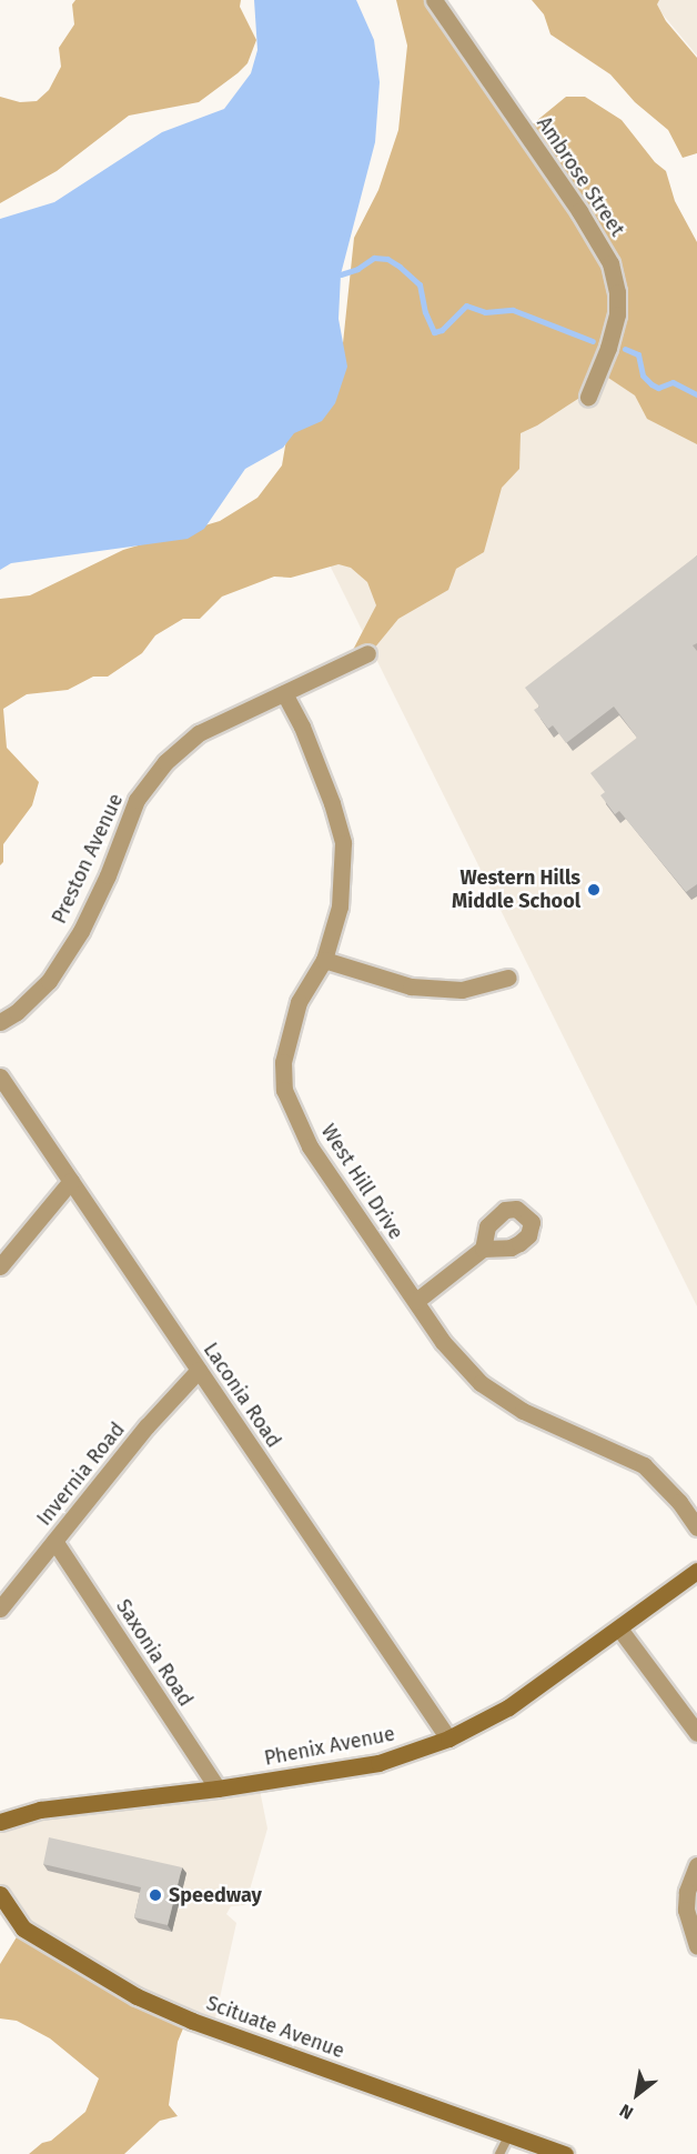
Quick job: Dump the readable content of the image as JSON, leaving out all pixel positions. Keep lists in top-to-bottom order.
{
  "streets": {
    "main road": ["Phenix Avenue", "Scituate Avenue"],
    "street": [
      "Ambrose Street",
      "Preston Avenue",
      "West Hill Drive",
      "Laconia Road",
      "Invernia Road",
      "Saxonia Road"
    ]
  },
  "crossings": [
    ["Preston Avenue", "West Hill Drive"],
    ["Laconia Road", "Invernia Road"],
    ["Laconia Road", "Phenix Avenue"],
    ["Invernia Road", "Saxonia Road"],
    ["Saxonia Road", "Phenix Avenue"]
  ],
  "places": ["Western Hills Middle School", "Speedway"],
  "north": "bottom left"
}
